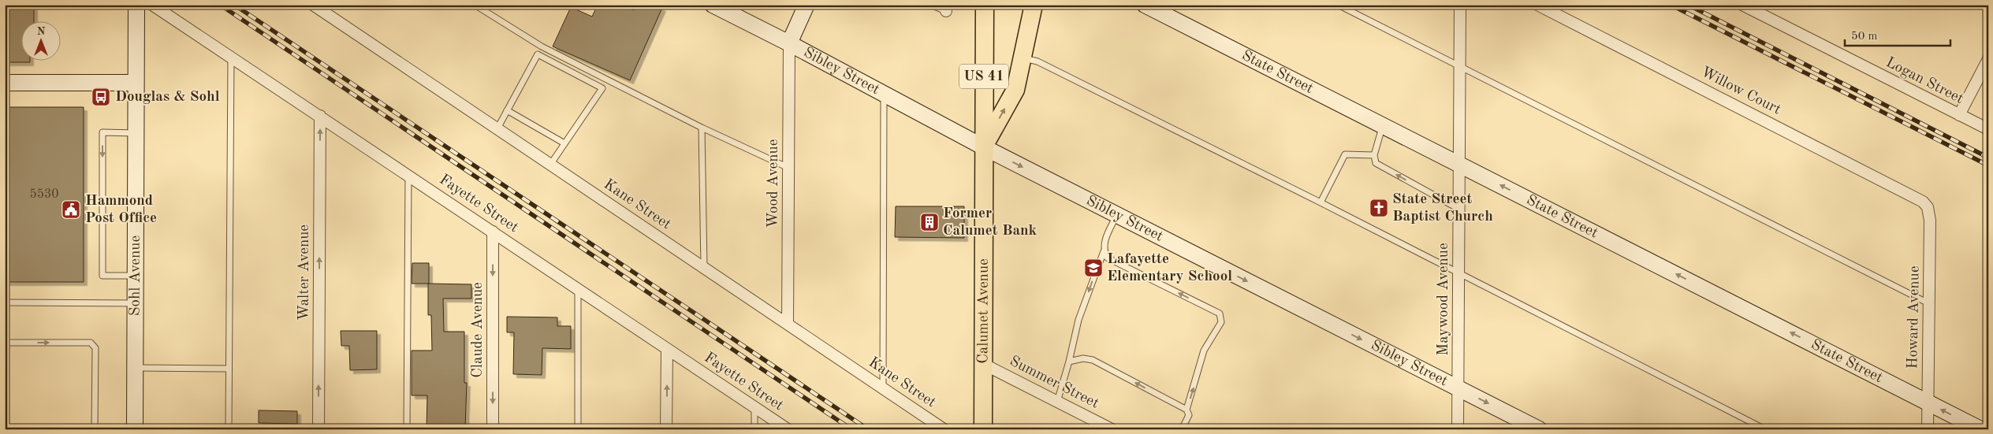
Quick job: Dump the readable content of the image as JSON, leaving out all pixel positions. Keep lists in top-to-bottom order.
{
  "streets": {
    "main road": ["US 41", "Calumet Avenue"],
    "street": [
      "Sibley Street",
      "State Street",
      "Logan Street",
      "Willow Court",
      "Wood Avenue",
      "Fayette Street",
      "Kane Street",
      "Walter Avenue",
      "Sohl Avenue",
      "Maywood Avenue",
      "Howard Avenue",
      "Claude Avenue",
      "Summer Street"
    ]
  },
  "crossings": [
    ["Sibley Street", "Wood Avenue"],
    ["Sibley Street", "Maywood Avenue"],
    ["Sibley Street", "Calumet Avenue"],
    ["State Street", "Maywood Avenue"],
    ["State Street", "Howard Avenue"],
    ["Willow Court", "Howard Avenue"],
    ["Wood Avenue", "Kane Street"],
    ["Fayette Street", "Walter Avenue"],
    ["Fayette Street", "Claude Avenue"],
    ["Calumet Avenue", "Summer Street"]
  ],
  "one_way": [
    "Sibley Street",
    "State Street",
    "Walter Avenue",
    "Claude Avenue"
  ],
  "places": {
    "bus stop": ["Douglas & Sohl"],
    "church": ["State Street Baptist Church"],
    "public building": ["Hammond Post Office"],
    "building": ["Former Calumet Bank"],
    "school or university": ["Lafayette Elementary School"]
  },
  "house_numbers": ["5530"],
  "scale_bar": "50 m",
  "north": "top"
}
